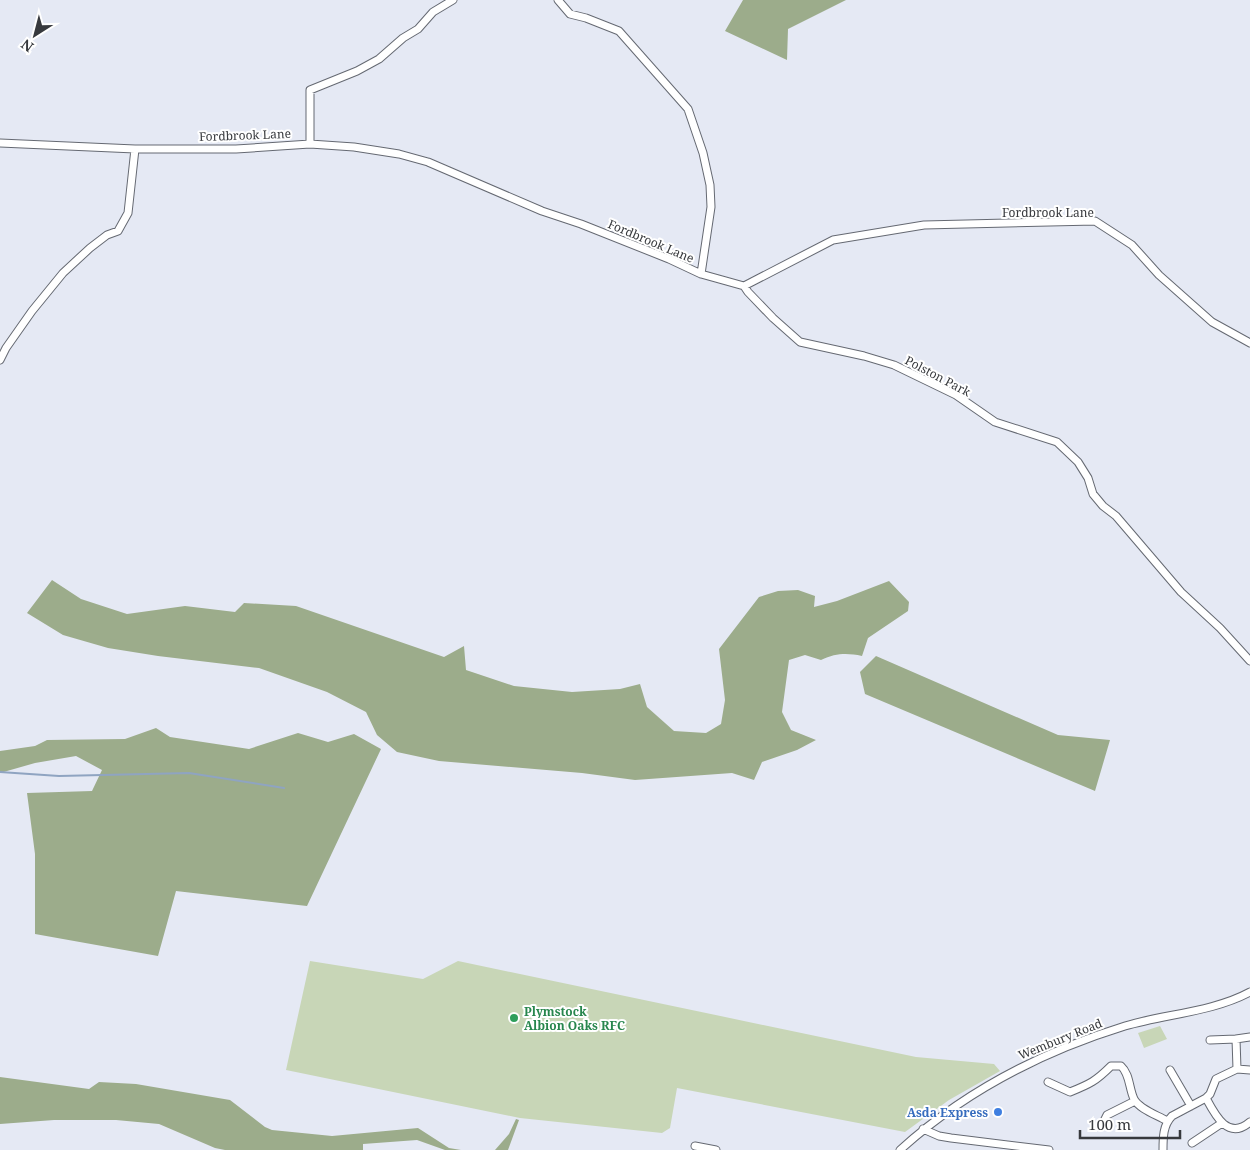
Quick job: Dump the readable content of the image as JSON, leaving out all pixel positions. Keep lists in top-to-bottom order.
{
  "streets": {
    "street": ["Fordbrook Lane", "Polston Park", "Wembury Road"]
  },
  "crossings": [
    ["Fordbrook Lane", "Polston Park"]
  ],
  "places": ["Plymstock Albion Oaks RFC", "Asda Express"],
  "scale_bar": "100 m",
  "north": "bottom left"
}
